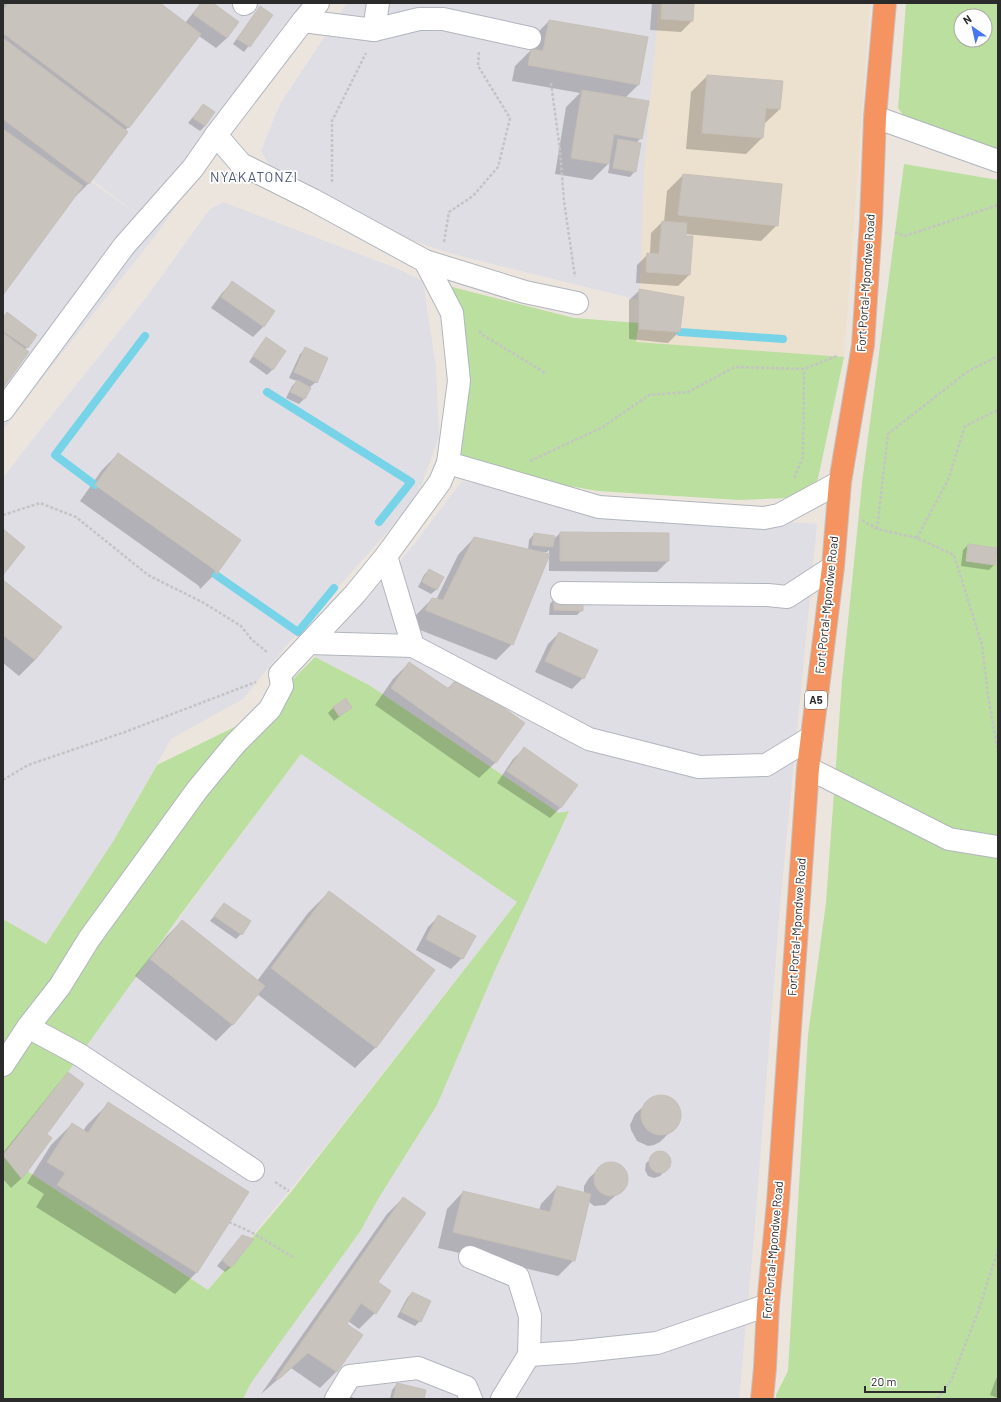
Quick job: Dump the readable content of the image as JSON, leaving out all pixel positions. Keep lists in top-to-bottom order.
{
  "streets": {
    "highway": ["Fort Portal-Mpondwe Road", "A5"]
  },
  "districts": ["NYAKATONZI"],
  "scale_bar": "20 m",
  "north": "top left"
}
